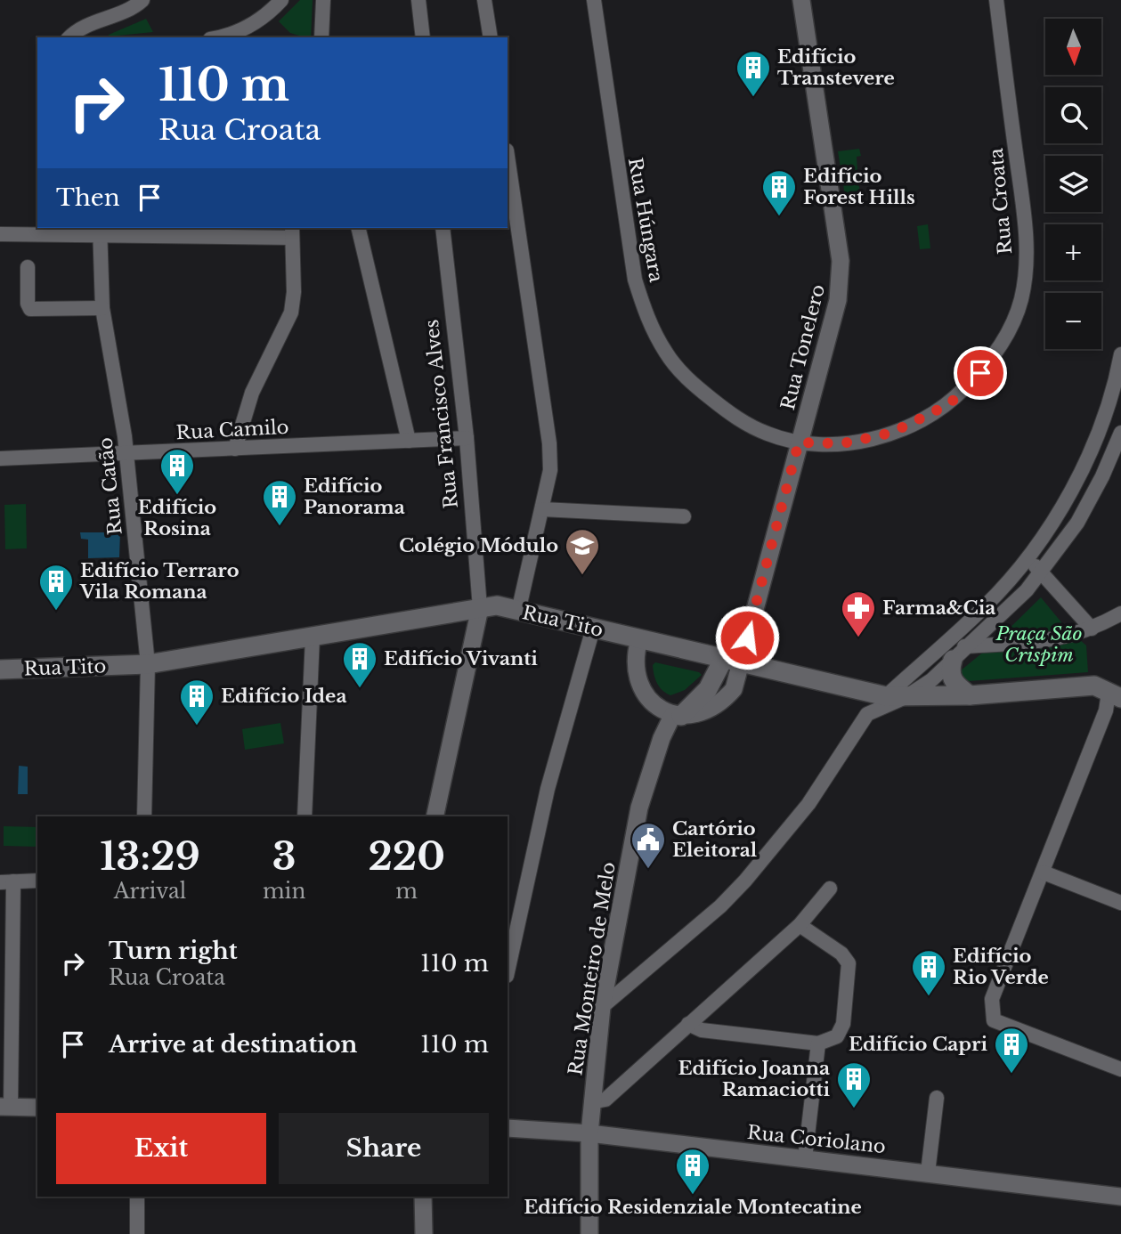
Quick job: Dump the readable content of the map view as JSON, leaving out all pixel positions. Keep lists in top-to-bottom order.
{
  "streets": {
    "main road": ["Rua Tito"],
    "street": [
      "Rua Croata",
      "Rua Húngara",
      "Rua Tonelero",
      "Rua Francisco Alves",
      "Rua Camilo",
      "Rua Catão",
      "Rua Monteiro de Melo",
      "Rua Coriolano"
    ]
  },
  "crossings": [
    ["Rua Croata", "Rua Húngara"],
    ["Rua Croata", "Rua Tonelero"],
    ["Rua Húngara", "Rua Tonelero"],
    ["Rua Tonelero", "Rua Tito"],
    ["Rua Francisco Alves", "Rua Camilo"],
    ["Rua Francisco Alves", "Rua Tito"],
    ["Rua Camilo", "Rua Catão"],
    ["Rua Catão", "Rua Tito"],
    ["Rua Monteiro de Melo", "Rua Coriolano"]
  ],
  "parks": ["Praça São Crispim"],
  "places": {
    "building": [
      "Edifício Transtevere",
      "Edifício Forest Hills",
      "Edifício Rosina",
      "Edifício Panorama",
      "Edifício Terraro Vila Romana",
      "Edifício Vivanti",
      "Edifício Idea",
      "Edifício Rio Verde",
      "Edifício Capri",
      "Edifício Joanna Ramaciotti",
      "Edifício Residenziale Montecatine"
    ],
    "school or university": ["Colégio Módulo"],
    "pharmacy": ["Farma&Cia"],
    "public building": ["Cartório Eleitoral"]
  },
  "north": "bottom",
  "page": {
    "map_buttons": ["+", "−"],
    "turn": ["110 m", "Rua Croata"],
    "then": "Then",
    "eta": [
      "13:29",
      "Arrival",
      "3",
      "min",
      "220",
      "m"
    ],
    "list": [
      {
        "name": "Turn right",
        "note": "Rua Croata",
        "value": "110 m"
      },
      {
        "name": "Arrive at destination",
        "value": "110 m"
      }
    ],
    "buttons": ["Exit", "Share"]
  }
}
